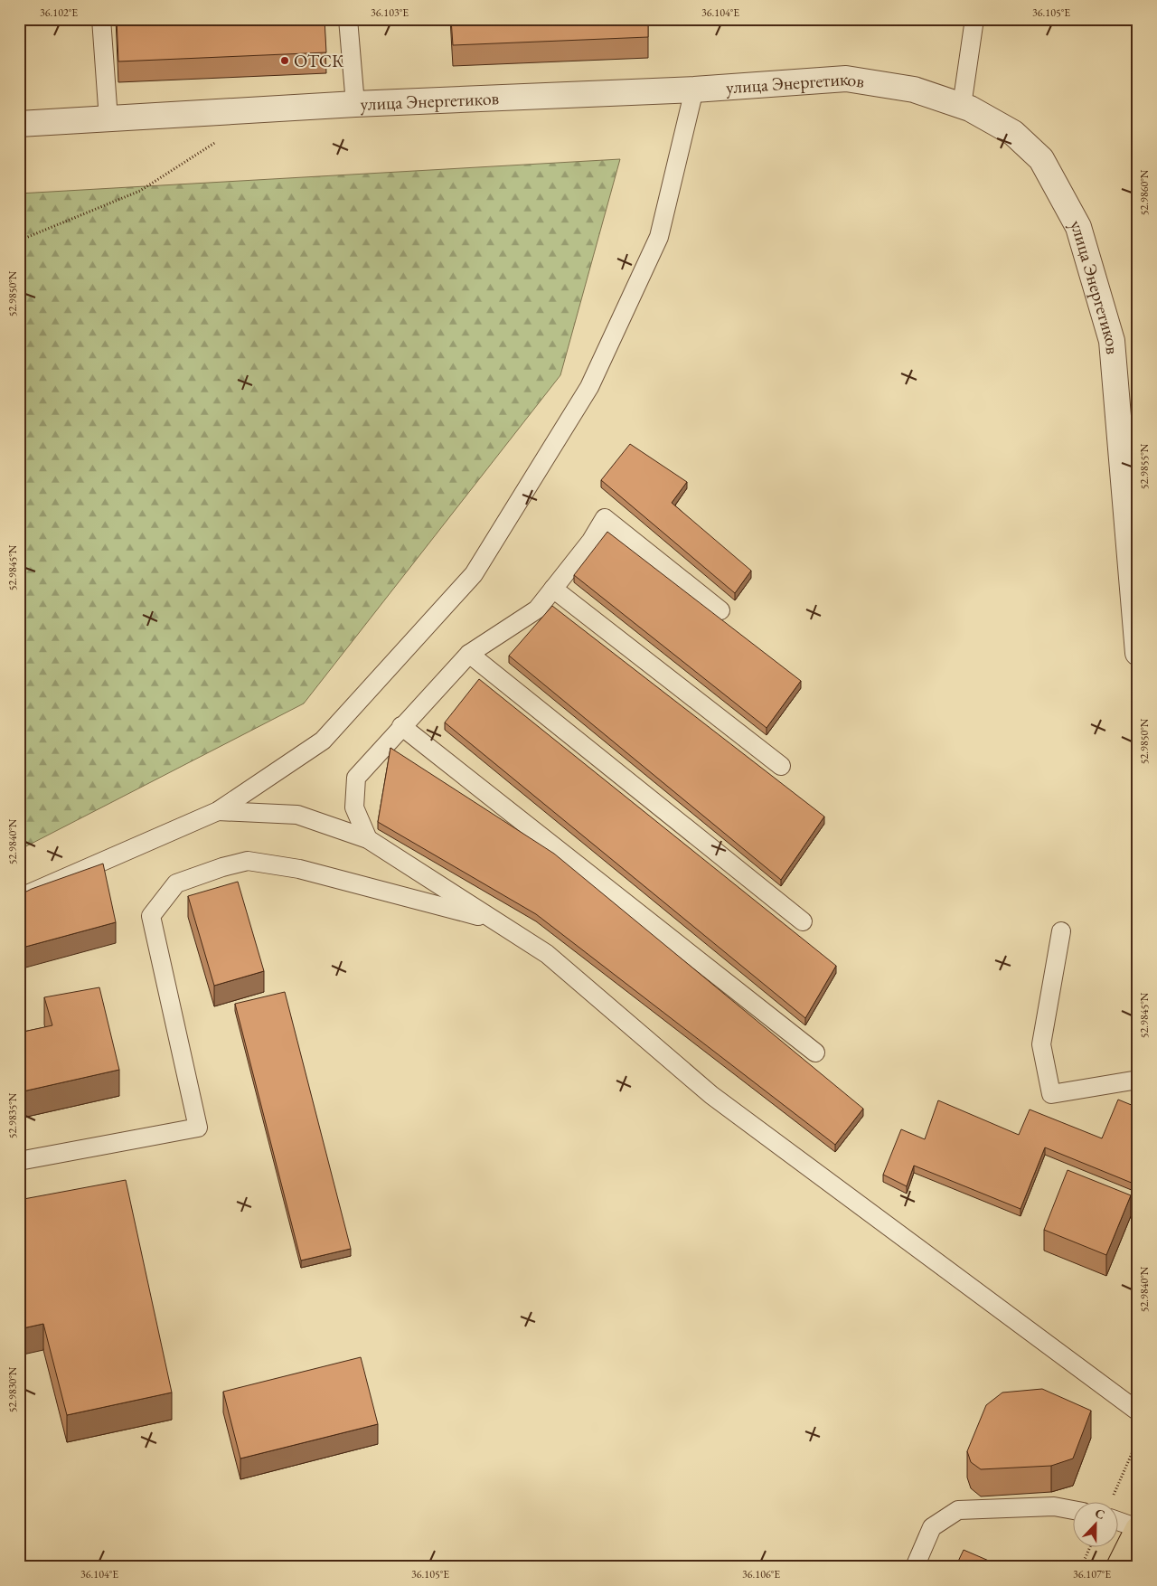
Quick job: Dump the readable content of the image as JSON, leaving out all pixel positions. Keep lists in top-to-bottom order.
{
  "streets": {
    "street": ["улица Энергетиков"]
  },
  "places": ["ОТСК"],
  "north": "top",
  "coordinates": [
    "36.102°E",
    "36.103°E",
    "36.104°E",
    "36.105°E",
    "52.9860°N",
    "52.9850°N",
    "52.9855°N",
    "52.9845°N",
    "52.9840°N",
    "52.9835°N",
    "52.9830°N",
    "36.106°E",
    "36.107°E"
  ]
}
